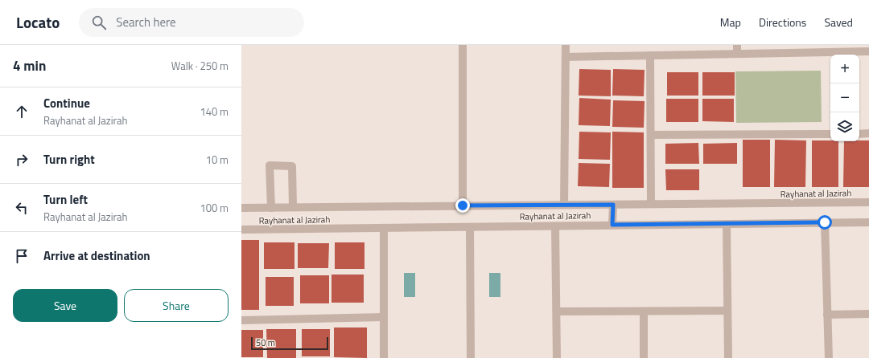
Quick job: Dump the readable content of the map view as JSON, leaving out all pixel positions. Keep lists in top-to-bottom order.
{
  "streets": {
    "street": ["Rayhanat al Jazirah"]
  },
  "scale_bar": "50 m",
  "page": {
    "header": "Locato",
    "search": "Search here",
    "nav": ["Map", "Directions", "Saved"],
    "heading": ["4 min", "Walk · 250 m"],
    "map_buttons": ["+", "−"],
    "list": [
      ["Continue", "Rayhanat al Jazirah", "140 m"],
      ["Turn right", "10 m"],
      ["Turn left", "Rayhanat al Jazirah", "100 m"],
      "Arrive at destination"
    ],
    "buttons": ["Save", "Share"],
    "scale": "50 m"
  }
}
